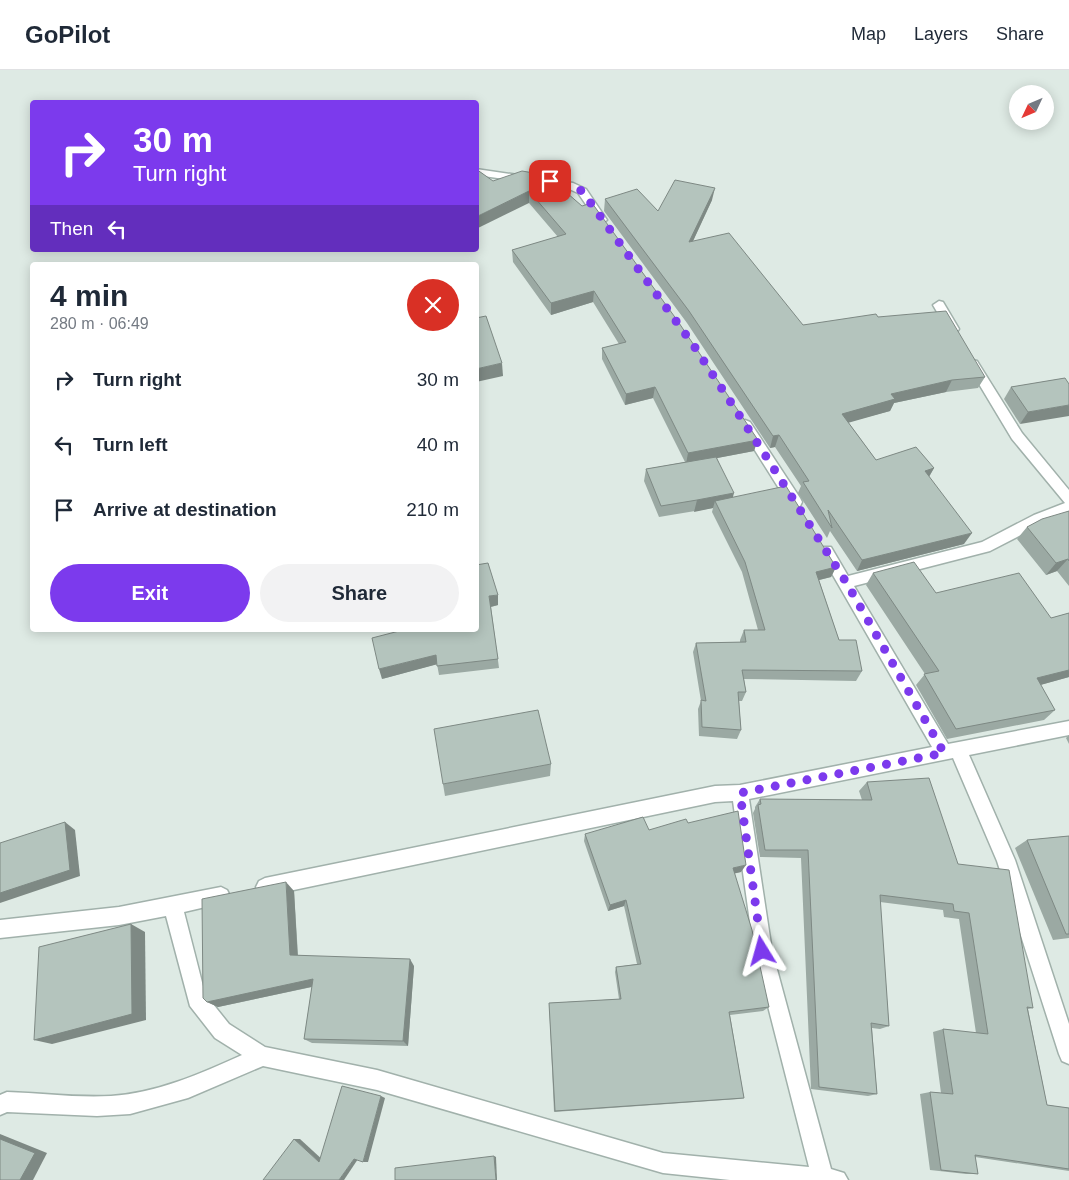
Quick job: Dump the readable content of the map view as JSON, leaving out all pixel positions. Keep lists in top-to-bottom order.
{
  "north": "bottom left",
  "page": {
    "header": "GoPilot",
    "nav": ["Map", "Layers", "Share"],
    "turn": ["30 m", "Turn right"],
    "then": "Then",
    "heading": ["4 min", "280 m · 06:49"],
    "list": [
      {
        "name": "Turn right",
        "value": "30 m"
      },
      {
        "name": "Turn left",
        "value": "40 m"
      },
      {
        "name": "Arrive at destination",
        "value": "210 m"
      }
    ],
    "buttons": ["Exit", "Share"]
  }
}
